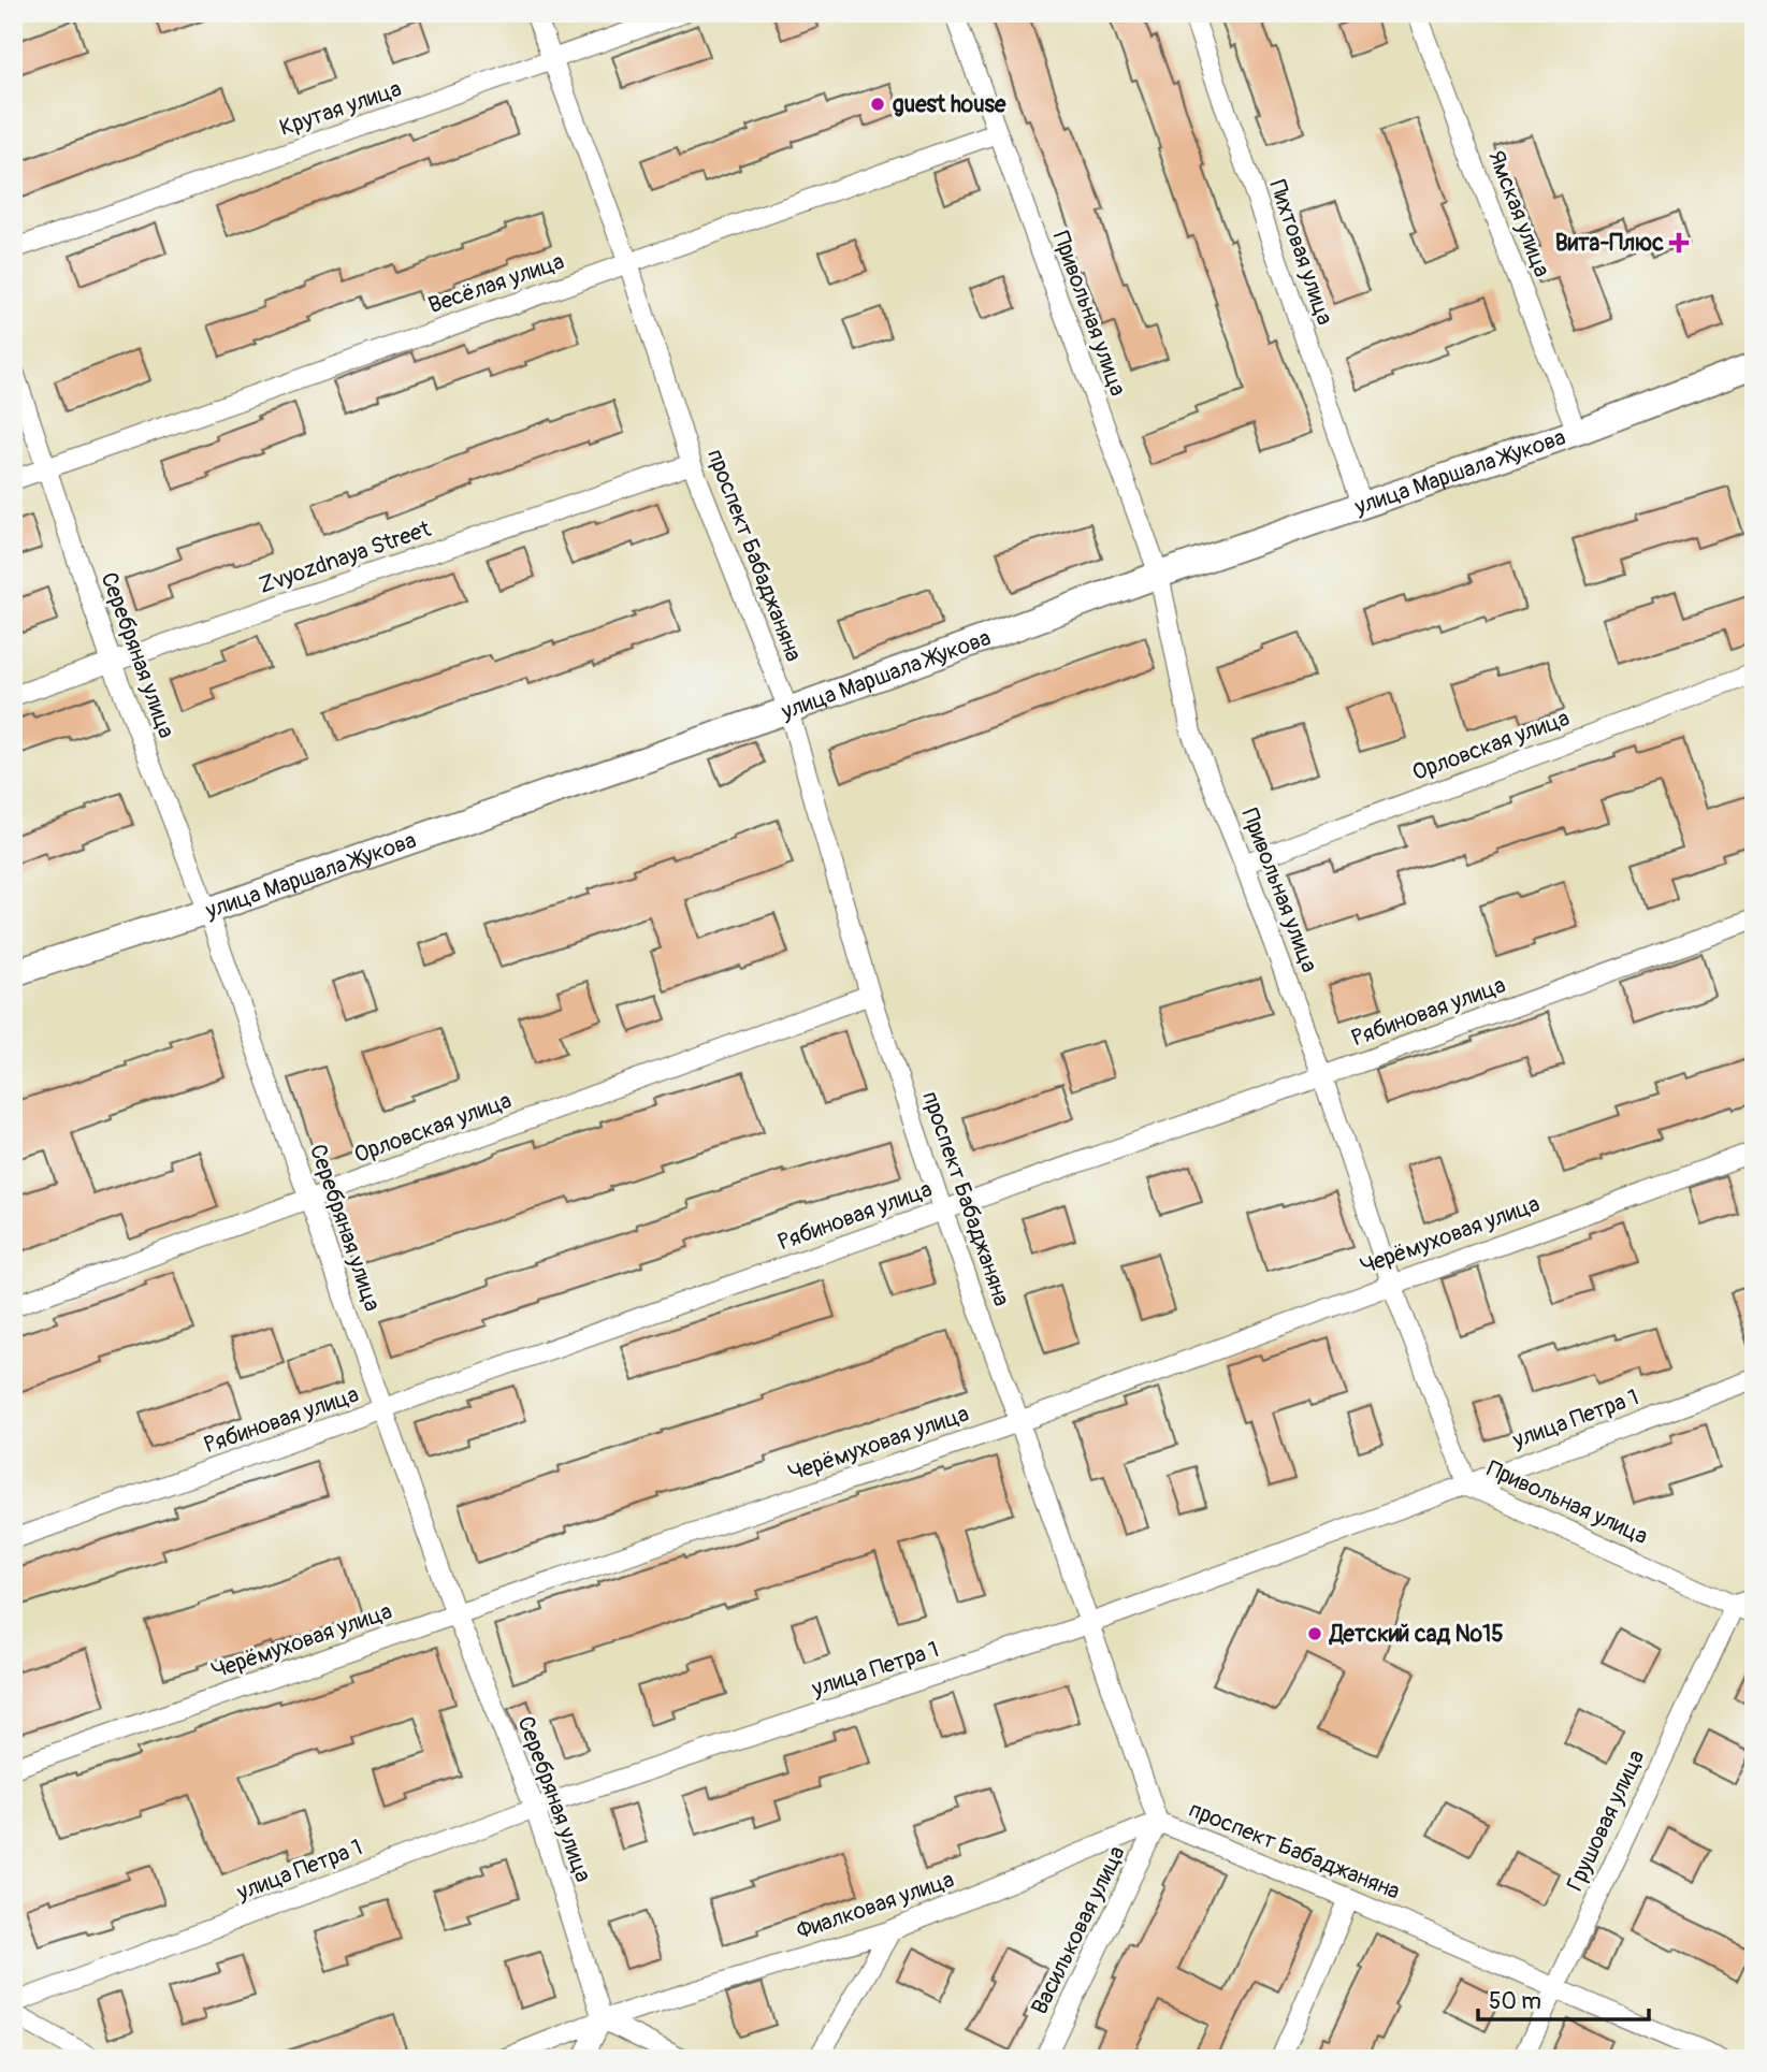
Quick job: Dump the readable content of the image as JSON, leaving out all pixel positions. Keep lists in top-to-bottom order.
{
  "streets": {
    "main road": ["улица Маршала Жукова"],
    "street": [
      "Крутая улица",
      "Ямская улица",
      "Пихтовая улица",
      "Весёлая улица",
      "Привольная улица",
      "проспект Бабаджаняна",
      "Zvyozdnaya Street",
      "Серебряная улица",
      "Орловская улица",
      "Рябиновая улица",
      "Черёмуховая улица",
      "улица Петра 1",
      "Грушовая улица",
      "Фиалковая улица",
      "Васильковая улица"
    ]
  },
  "crossings": [
    ["Крутая улица", "проспект Бабаджаняна"],
    ["Ямская улица", "улица Маршала Жукова"],
    ["Пихтовая улица", "улица Маршала Жукова"],
    ["Весёлая улица", "Привольная улица"],
    ["Весёлая улица", "проспект Бабаджаняна"],
    ["Весёлая улица", "Серебряная улица"],
    ["Привольная улица", "улица Маршала Жукова"],
    ["Привольная улица", "Орловская улица"],
    ["Привольная улица", "Рябиновая улица"],
    ["Привольная улица", "Черёмуховая улица"],
    ["Привольная улица", "улица Петра 1"],
    ["Привольная улица", "Грушовая улица"],
    ["улица Маршала Жукова", "проспект Бабаджаняна"],
    ["улица Маршала Жукова", "Серебряная улица"],
    ["проспект Бабаджаняна", "Zvyozdnaya Street"],
    ["проспект Бабаджаняна", "Орловская улица"],
    ["проспект Бабаджаняна", "Рябиновая улица"],
    ["проспект Бабаджаняна", "Черёмуховая улица"],
    ["проспект Бабаджаняна", "улица Петра 1"],
    ["проспект Бабаджаняна", "Грушовая улица"],
    ["проспект Бабаджаняна", "Фиалковая улица"],
    ["проспект Бабаджаняна", "Васильковая улица"],
    ["Zvyozdnaya Street", "Серебряная улица"],
    ["Серебряная улица", "Орловская улица"],
    ["Серебряная улица", "Рябиновая улица"],
    ["Серебряная улица", "Черёмуховая улица"],
    ["Серебряная улица", "улица Петра 1"],
    ["Серебряная улица", "Фиалковая улица"],
    ["Фиалковая улица", "Васильковая улица"]
  ],
  "places": {
    "other": ["guest house", "Детский сад №15"],
    "health": ["Вита-Плюс"]
  },
  "scale_bar": "50 m"
}
